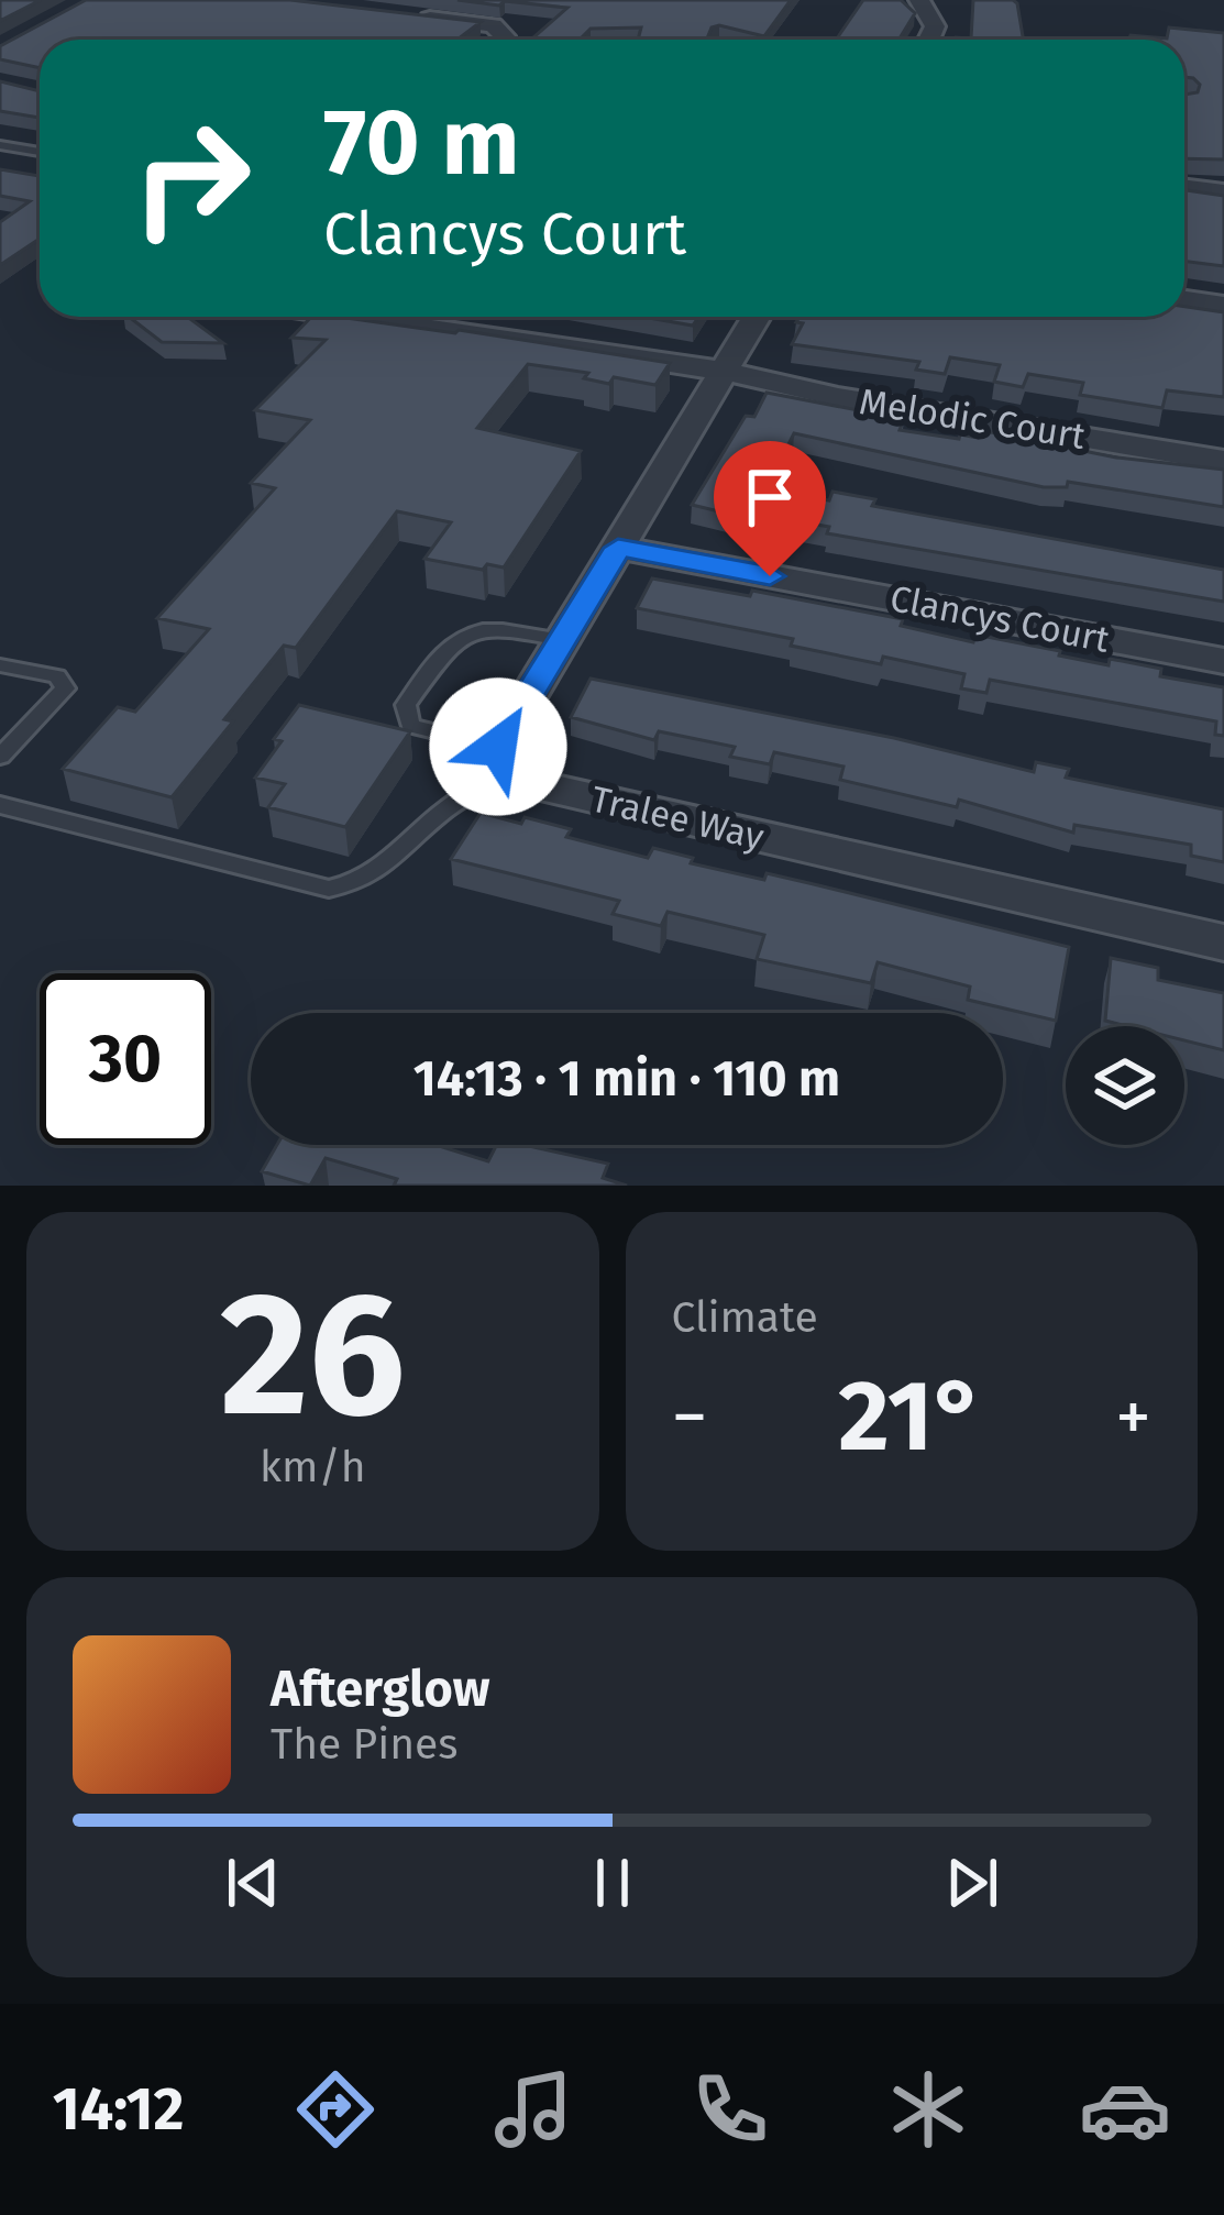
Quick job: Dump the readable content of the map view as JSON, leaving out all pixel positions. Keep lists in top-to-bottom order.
{
  "streets": {
    "street": ["Melodic Court", "Clancys Court", "Tralee Way"]
  },
  "page": {
    "turn": ["70 m", "Clancys Court"],
    "limit": "30",
    "trip": "14:13 · 1 min · 110 m",
    "tile": [
      ["26", "km/h"],
      "Climate"
    ],
    "heat": ["−", "21°", "+"],
    "song": ["Afterglow", "The Pines"],
    "tabs": "14:12"
  }
}
